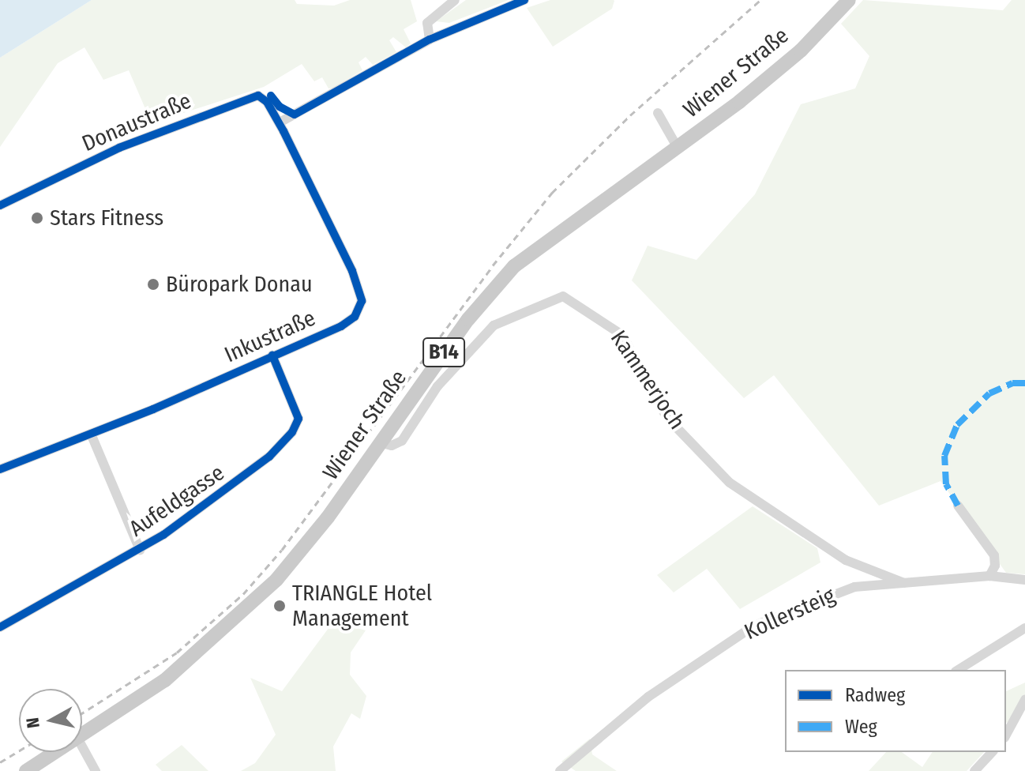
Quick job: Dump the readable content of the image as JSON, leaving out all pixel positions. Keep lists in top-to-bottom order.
{
  "streets": {
    "main road": ["Wiener Straße", "B14"],
    "street": [
      "Donaustraße",
      "Inkustraße",
      "Kammerjoch",
      "Aufeldgasse",
      "Kollersteig"
    ]
  },
  "crossings": [
    ["Wiener Straße", "Kammerjoch"],
    ["Donaustraße", "Inkustraße"],
    ["Inkustraße", "Aufeldgasse"],
    ["Kammerjoch", "Kollersteig"]
  ],
  "places": ["Stars Fitness", "Büropark Donau", "TRIANGLE Hotel Management"],
  "legend": ["Radweg", "Weg"],
  "north": "left"
}
